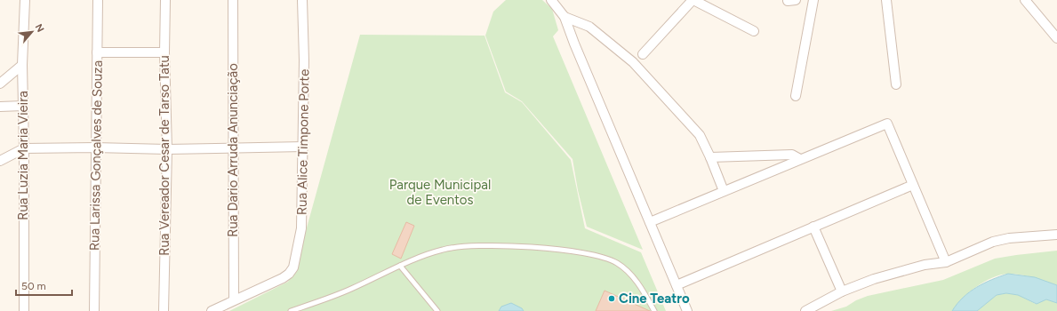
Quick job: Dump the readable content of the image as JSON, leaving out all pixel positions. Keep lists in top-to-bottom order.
{
  "streets": {
    "street": [
      "Rua Alice Timpone Porte",
      "Rua Dario Arruda Anunciação",
      "Rua Luzia Maria Vieira",
      "Rua Larissa Gonçalves de Souza",
      "Rua Vereador Cesar de Tarso Tatu"
    ]
  },
  "crossings": [
    ["Rua Alice Timpone Porte", "Rua Dario Arruda Anunciação"]
  ],
  "parks": ["Parque Municipal de Eventos"],
  "places": ["Cine Teatro"],
  "scale_bar": "50 m",
  "north": "top right"
}
